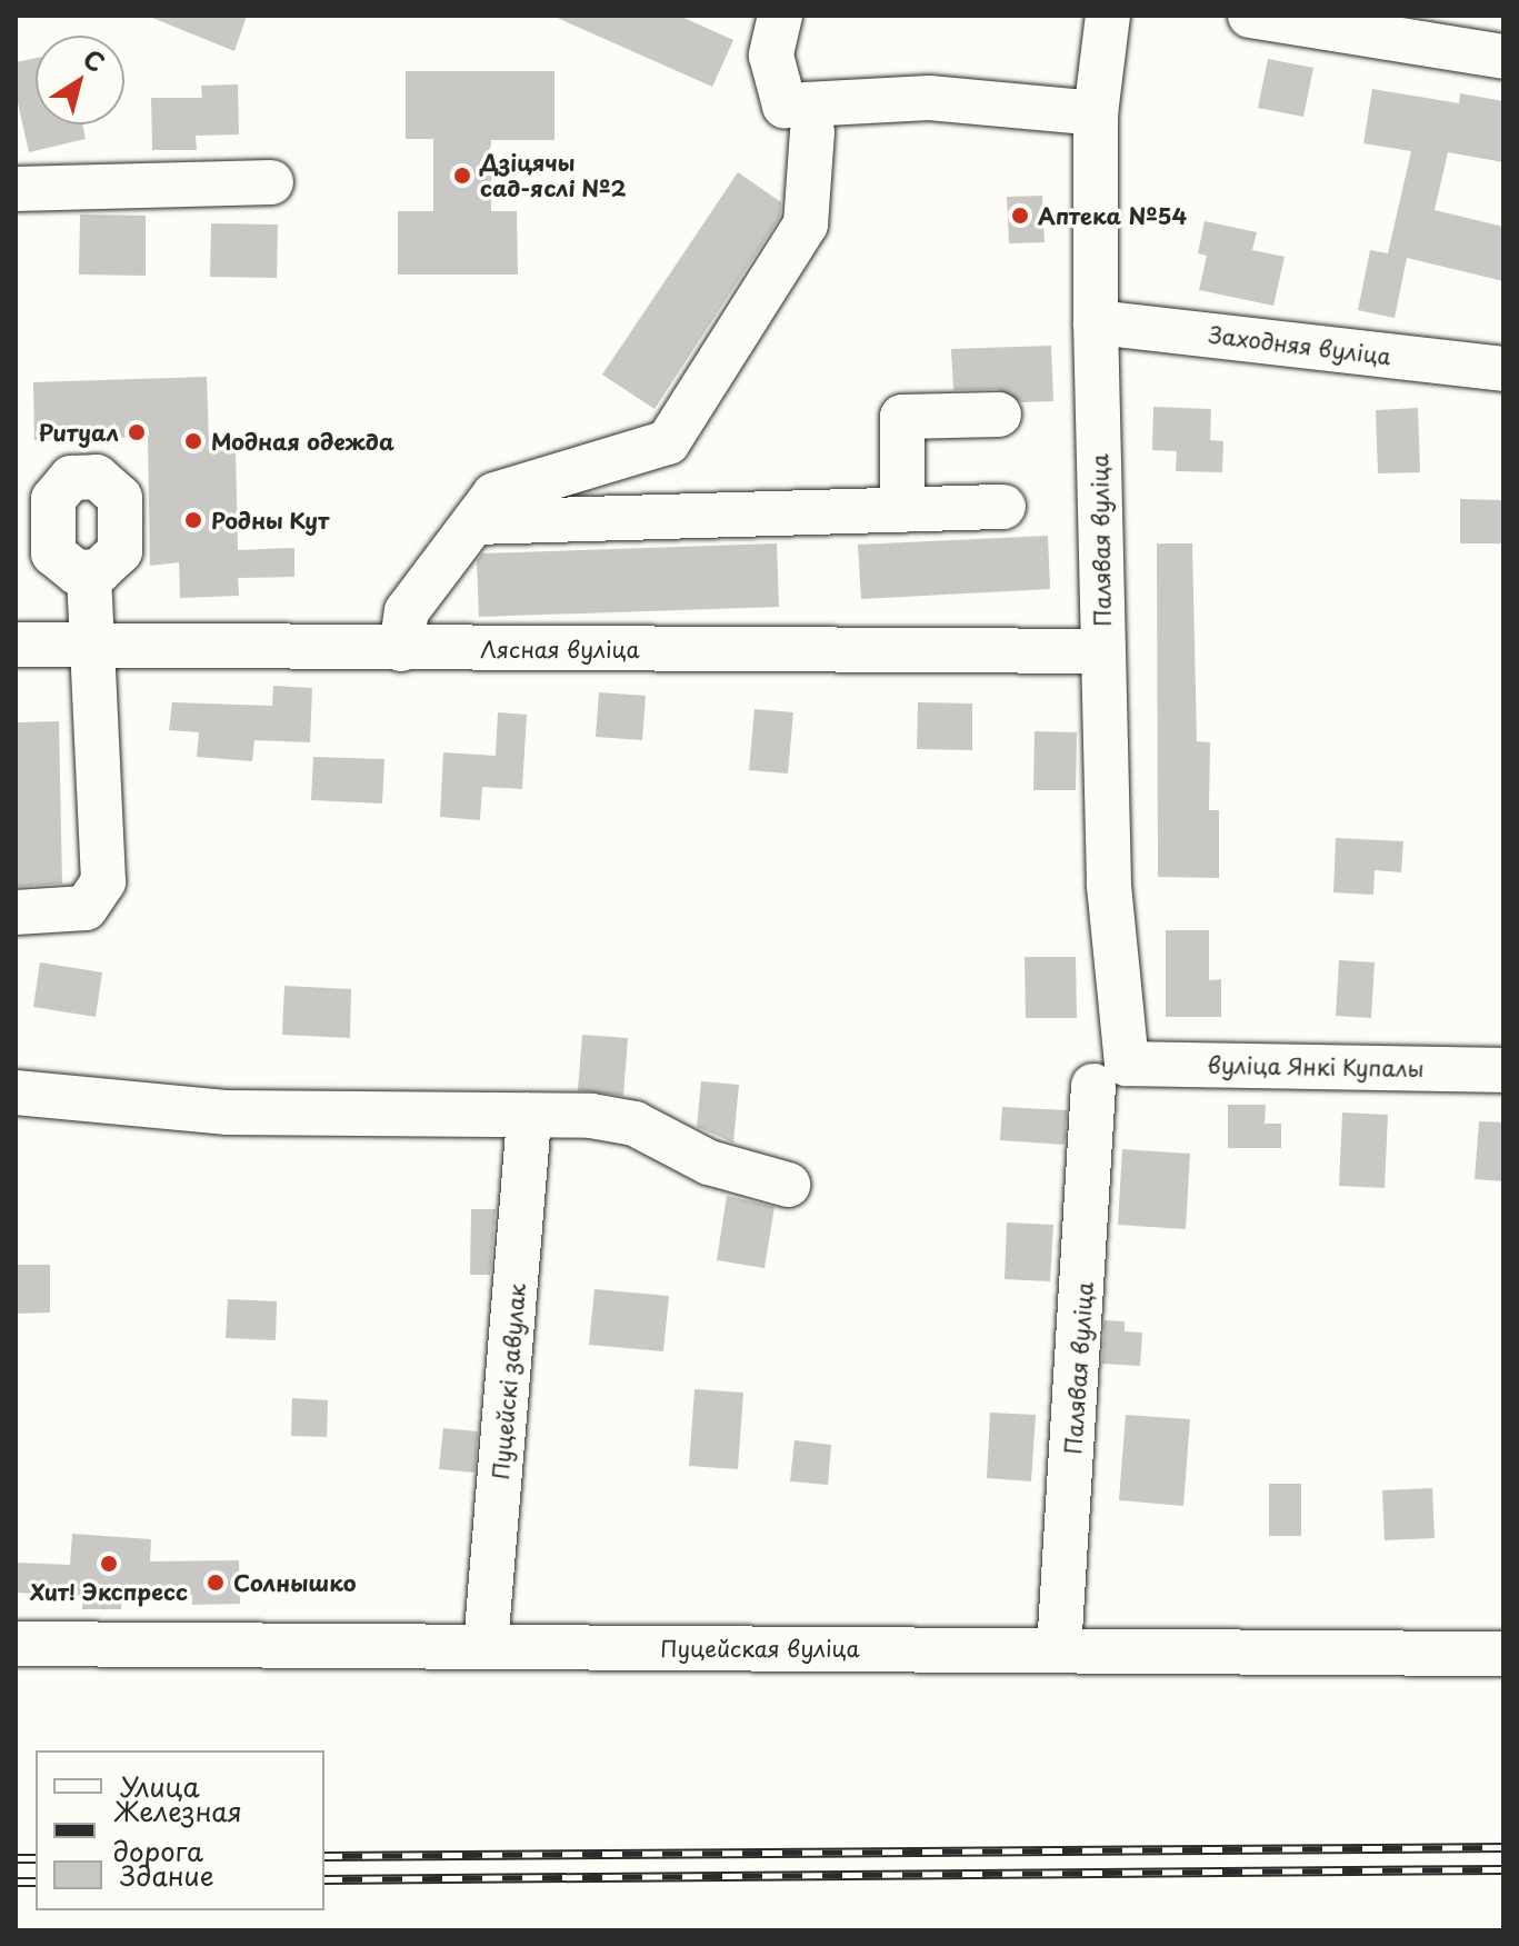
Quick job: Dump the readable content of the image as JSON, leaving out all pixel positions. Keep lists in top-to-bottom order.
{
  "streets": {
    "street": [
      "Заходняя вуліца",
      "Палявая вуліца",
      "Лясная вуліца",
      "вуліца Янкі Купалы",
      "Пуцейскі завулак",
      "Пуцейская вуліца"
    ]
  },
  "crossings": [
    ["Заходняя вуліца", "Палявая вуліца"],
    ["Палявая вуліца", "Лясная вуліца"],
    ["Палявая вуліца", "вуліца Янкі Купалы"],
    ["Палявая вуліца", "Пуцейская вуліца"],
    ["Пуцейскі завулак", "Пуцейская вуліца"]
  ],
  "places": [
    "Дзіцячы сад-яслі №2",
    "Аптека №54",
    "Ритуал",
    "Модная одежда",
    "Родны Кут",
    "Хит! Экспресс",
    "Солнышко"
  ],
  "legend": ["Улица", "Железная дорога", "Здание"],
  "north": "top right"
}
